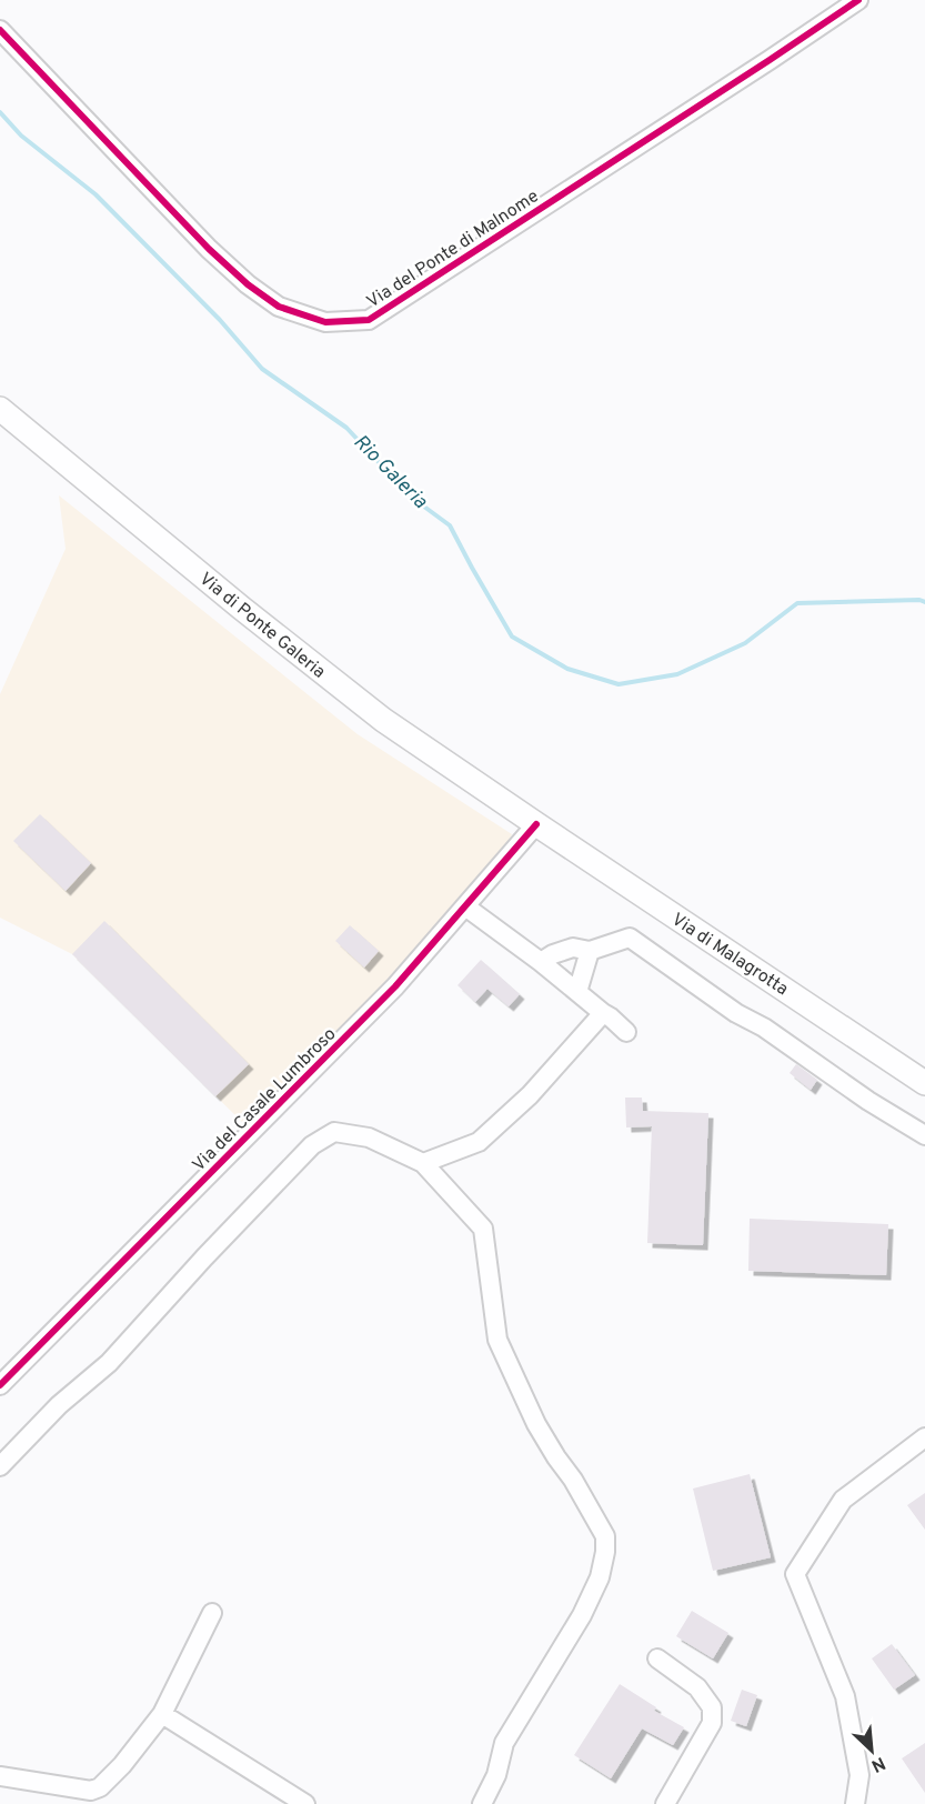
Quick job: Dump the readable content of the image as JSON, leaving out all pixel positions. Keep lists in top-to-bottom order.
{
  "streets": {
    "main road": ["Via di Ponte Galeria", "Via di Malagrotta"],
    "street": ["Via del Ponte di Malnome", "Via del Casale Lumbroso"]
  },
  "crossings": [
    ["Via di Ponte Galeria", "Via di Malagrotta"],
    ["Via di Ponte Galeria", "Via del Casale Lumbroso"],
    ["Via di Malagrotta", "Via del Casale Lumbroso"]
  ],
  "water": ["Rio Galeria"],
  "north": "bottom right"
}
